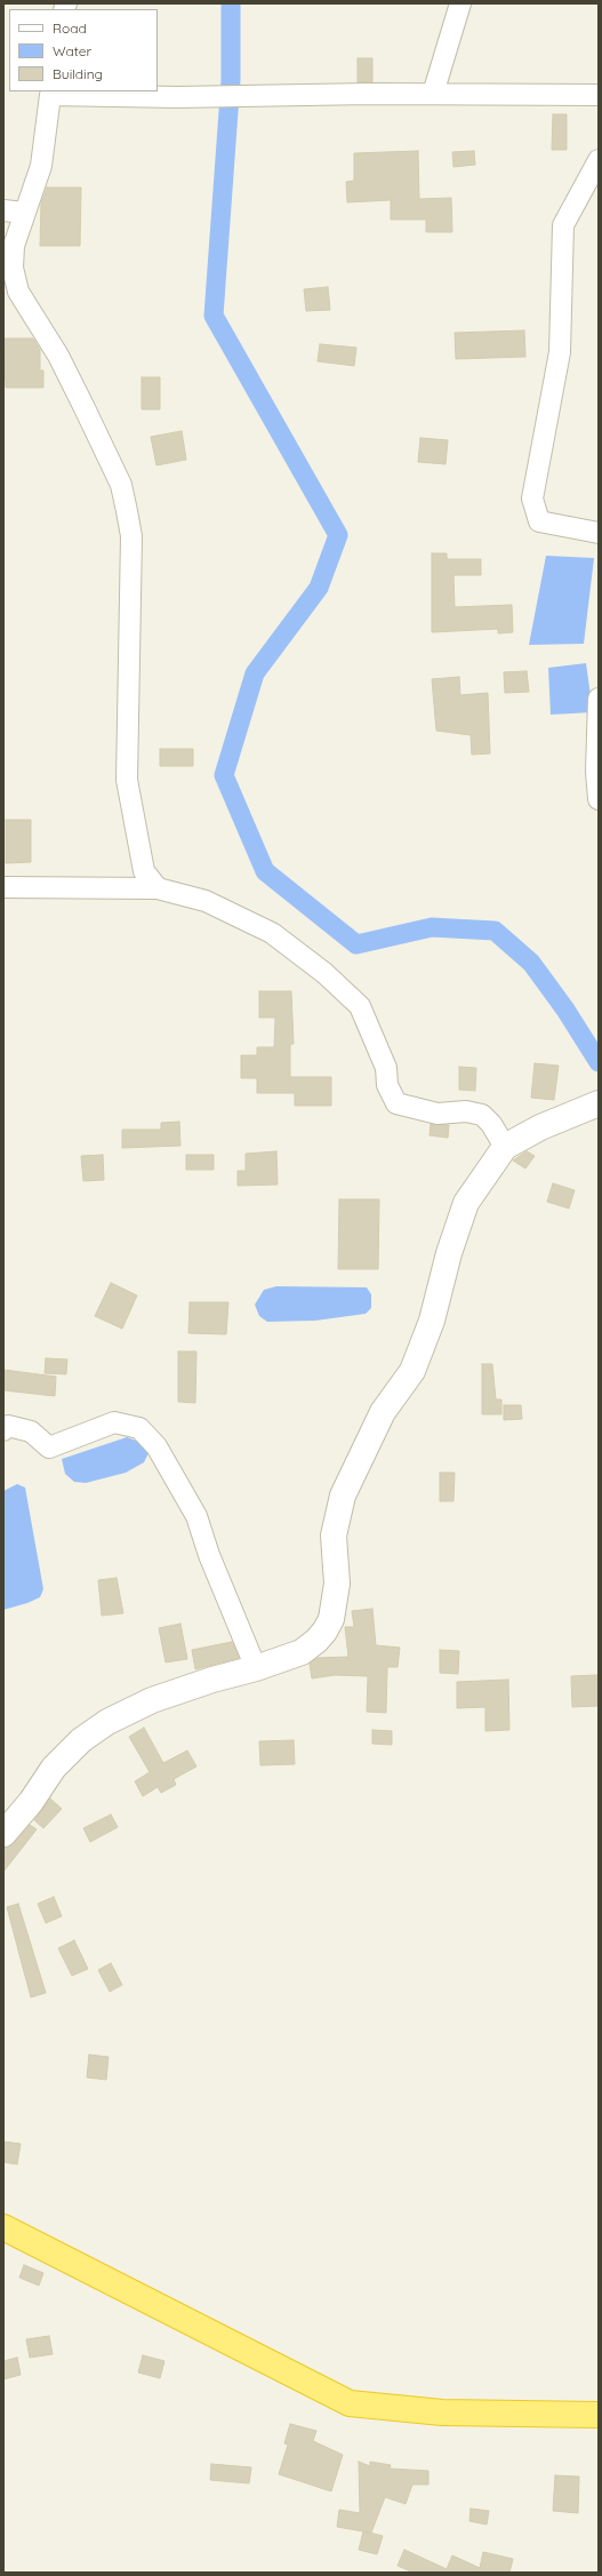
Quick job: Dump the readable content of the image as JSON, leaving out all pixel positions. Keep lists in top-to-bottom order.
{
  "legend": ["Road", "Water", "Building"]
}
